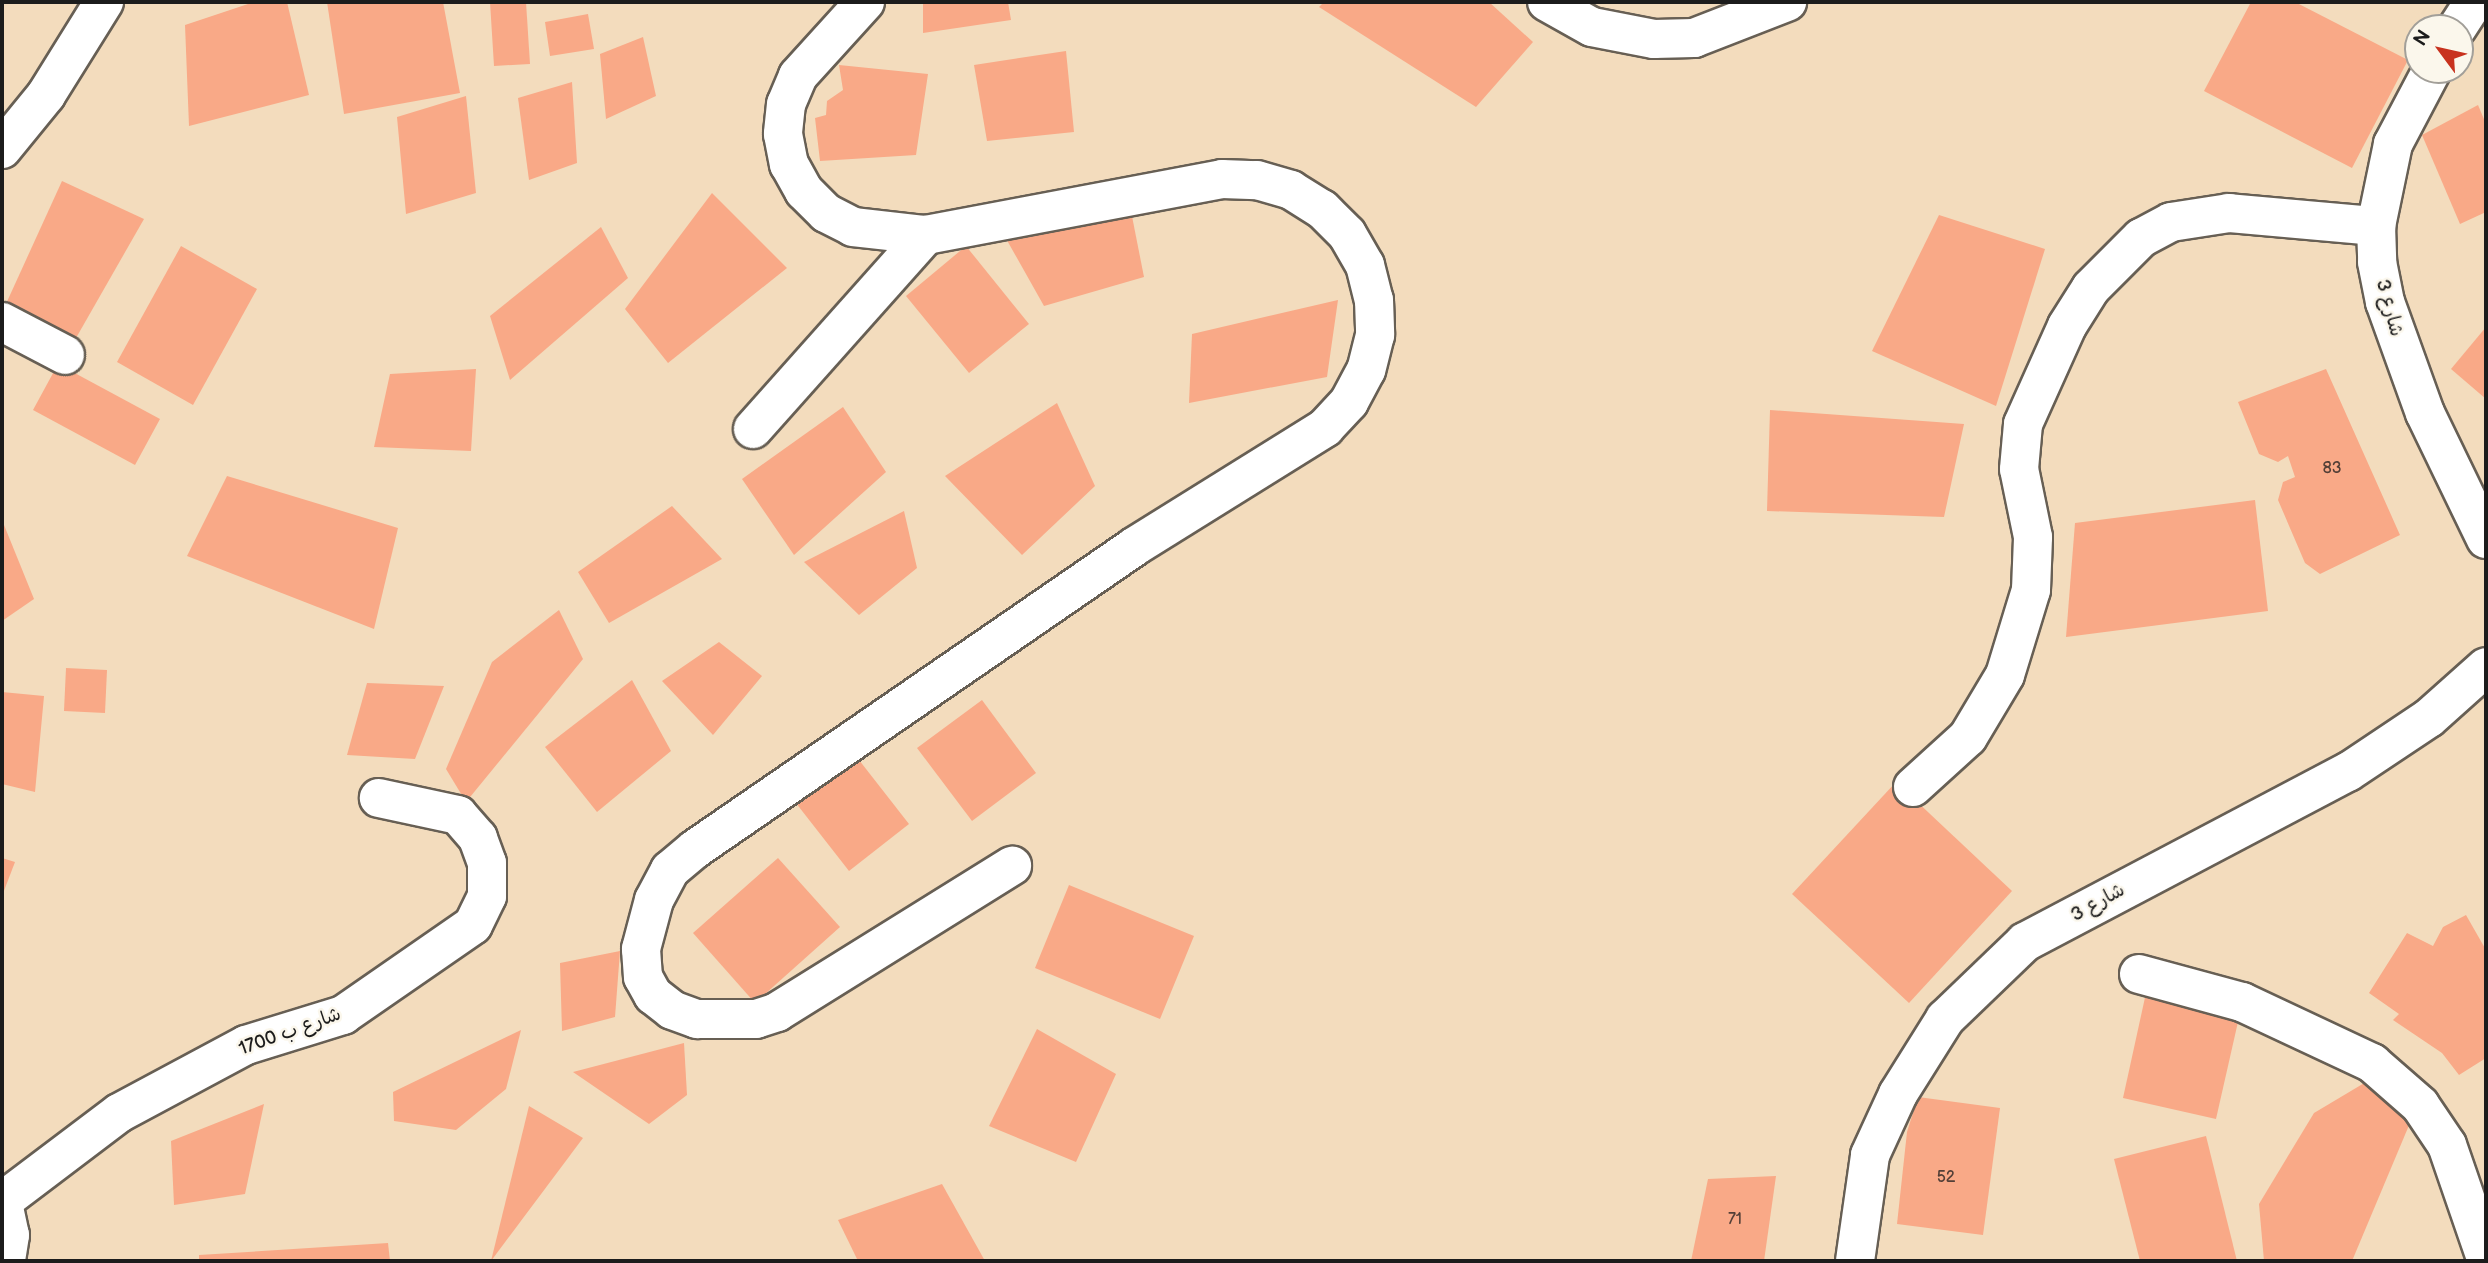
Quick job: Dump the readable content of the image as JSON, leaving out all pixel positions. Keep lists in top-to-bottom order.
{
  "streets": {
    "street": ["شارع 3", "شارع ب 1700"]
  },
  "house_numbers": ["83", "52", "71"],
  "north": "top left"
}
